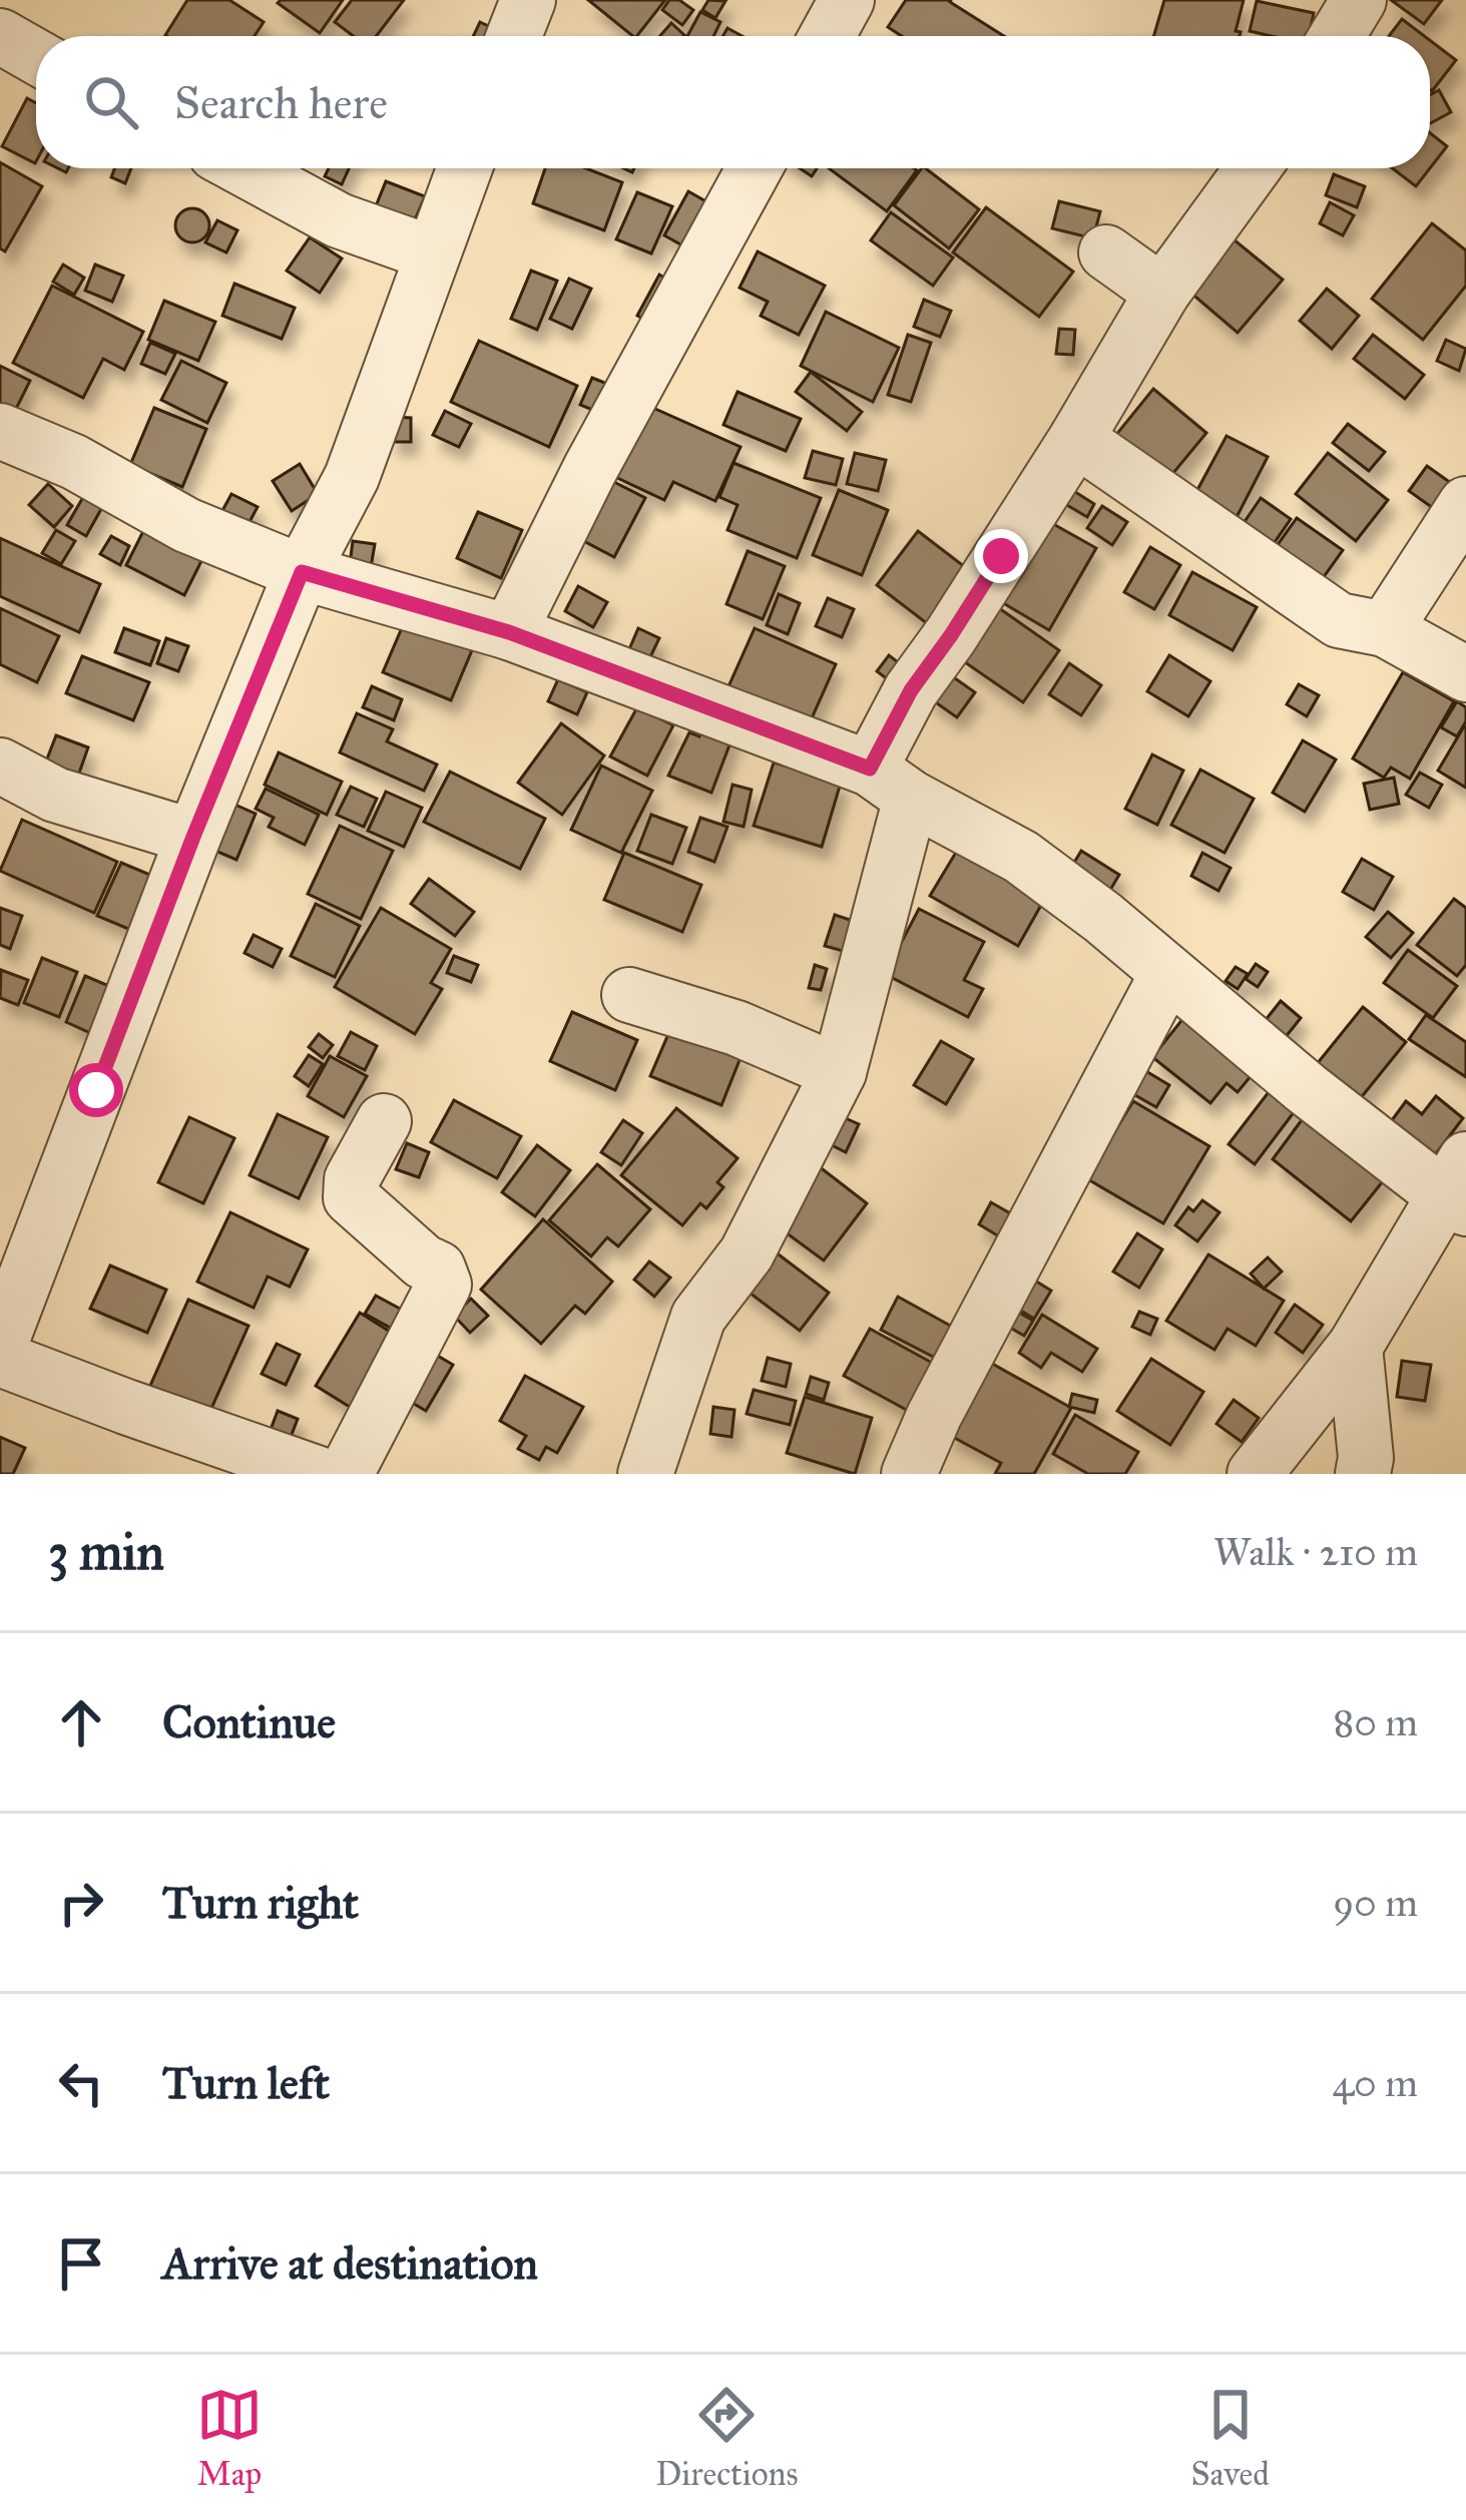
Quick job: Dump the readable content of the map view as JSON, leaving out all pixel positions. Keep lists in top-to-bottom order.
{
  "page": {
    "search": "Search here",
    "heading": ["3 min", "Walk · 210 m"],
    "list": [
      ["Continue", "80 m"],
      ["Turn right", "90 m"],
      ["Turn left", "40 m"],
      "Arrive at destination"
    ],
    "nav": ["Map", "Directions", "Saved"]
  }
}
